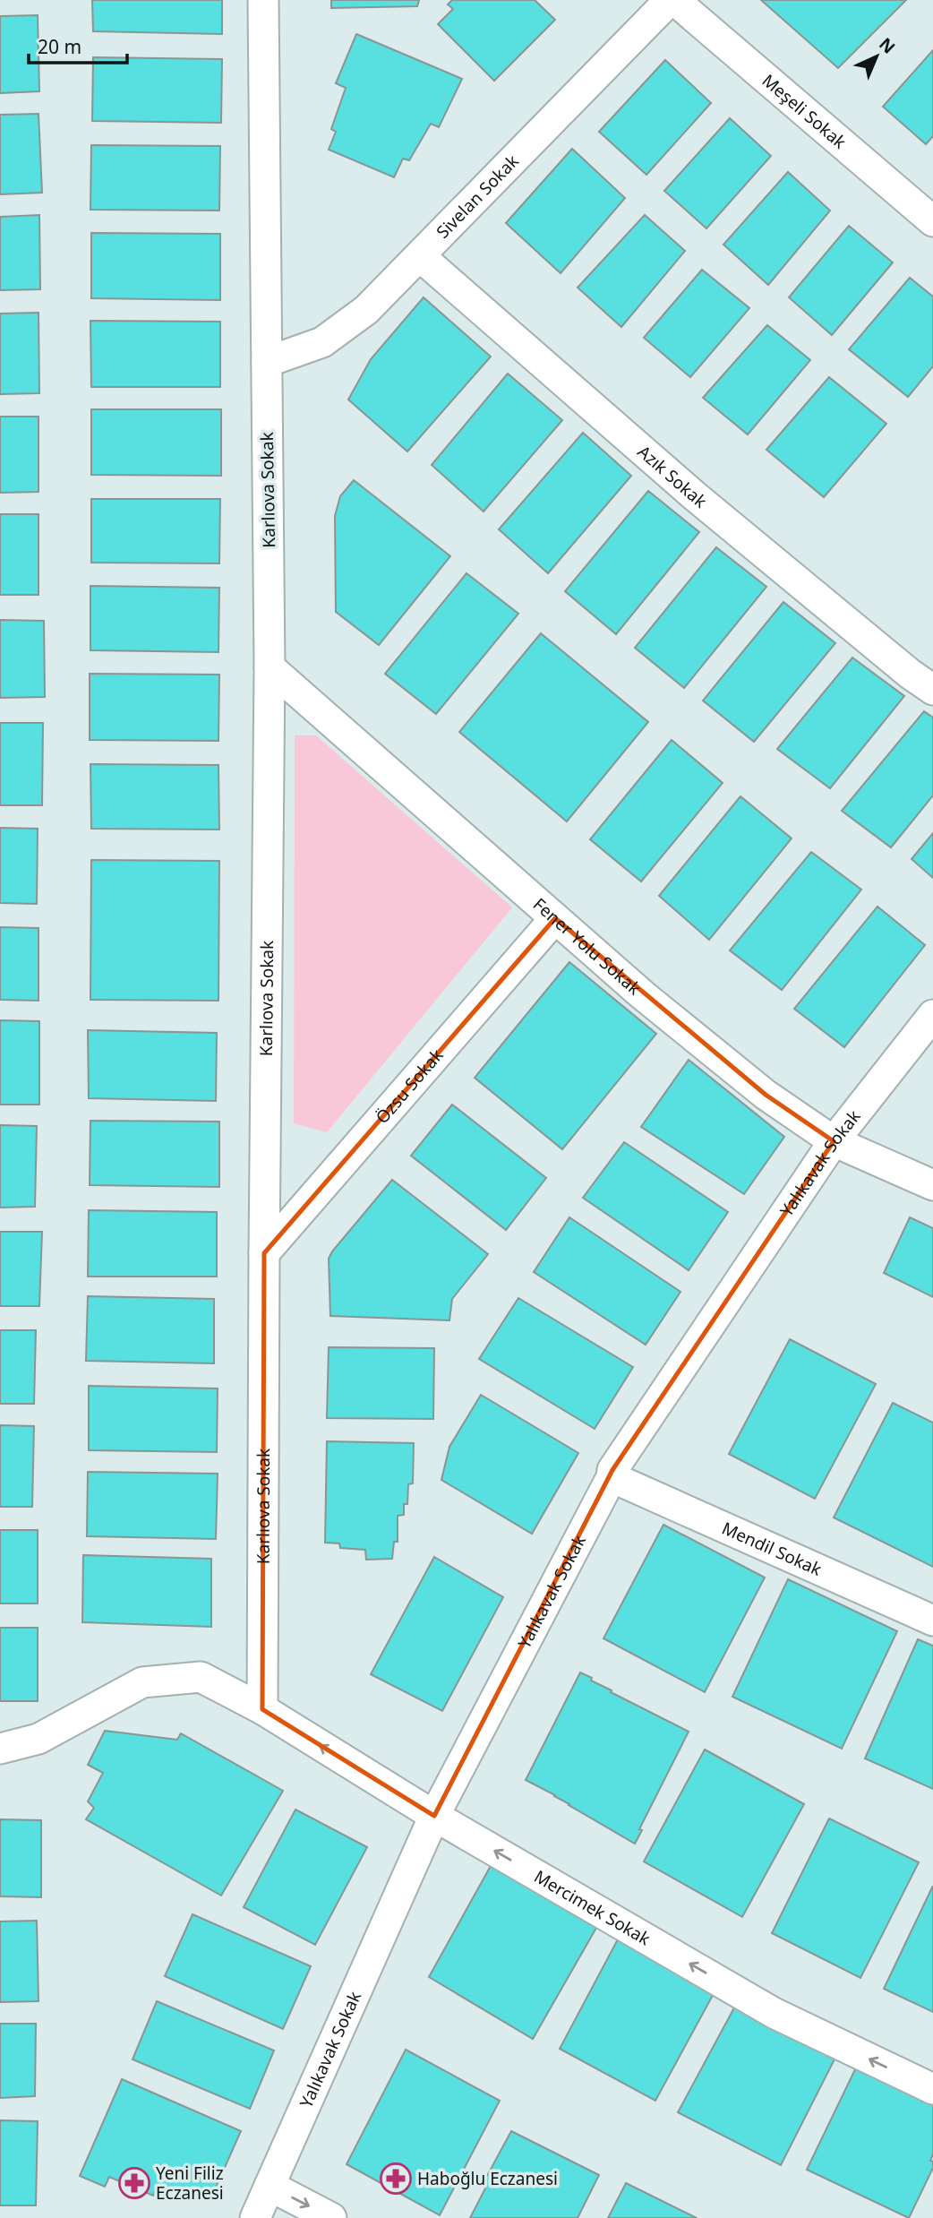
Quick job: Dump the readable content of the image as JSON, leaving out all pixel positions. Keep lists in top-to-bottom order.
{
  "streets": {
    "street": [
      "Meşeli Sokak",
      "Sivelan Sokak",
      "Azık Sokak",
      "Karlıova Sokak",
      "Fener Yolu Sokak",
      "Özsu Sokak",
      "Yalıkavak Sokak",
      "Mendil Sokak",
      "Mercimek Sokak"
    ]
  },
  "crossings": [
    ["Sivelan Sokak", "Azık Sokak"],
    ["Sivelan Sokak", "Karlıova Sokak"],
    ["Karlıova Sokak", "Fener Yolu Sokak"],
    ["Karlıova Sokak", "Özsu Sokak"],
    ["Karlıova Sokak", "Mercimek Sokak"],
    ["Fener Yolu Sokak", "Özsu Sokak"],
    ["Fener Yolu Sokak", "Yalıkavak Sokak"],
    ["Yalıkavak Sokak", "Mendil Sokak"],
    ["Yalıkavak Sokak", "Mercimek Sokak"]
  ],
  "one_way": ["Mercimek Sokak"],
  "places": {
    "pharmacy": ["Haboğlu Eczanesi", "Yeni Filiz Eczanesi"]
  },
  "scale_bar": "20 m",
  "north": "top right"
}
